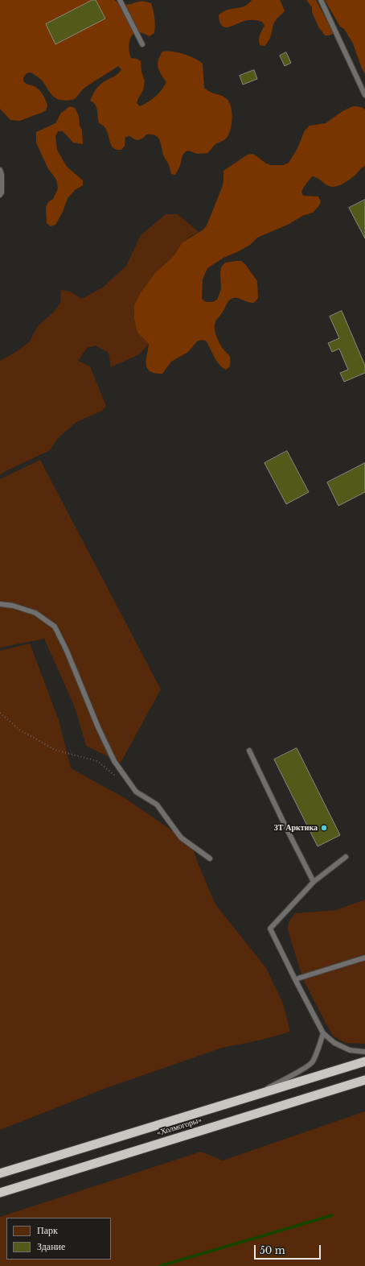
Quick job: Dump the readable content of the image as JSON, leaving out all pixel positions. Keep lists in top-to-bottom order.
{
  "streets": {
    "highway": ["«Холмогоры»"]
  },
  "places": ["ЗТ Арктика"],
  "legend": ["Парк", "Здание"],
  "scale_bar": "50 m"
}
